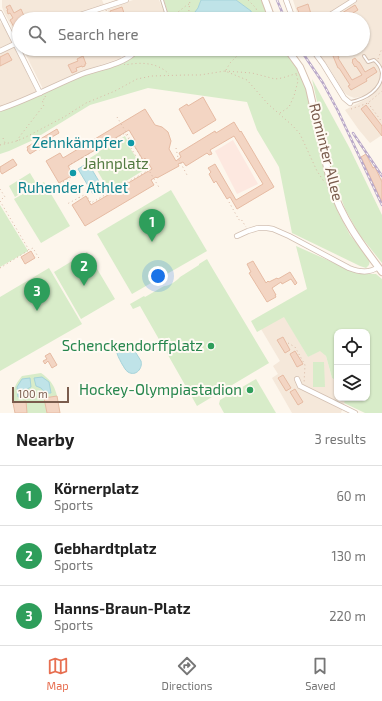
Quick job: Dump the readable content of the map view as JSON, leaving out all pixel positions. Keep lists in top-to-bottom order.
{
  "streets": {
    "street": ["Rominter Allee"]
  },
  "parks": ["Jahnplatz"],
  "places": [
    "Zehnkämpfer",
    "Ruhender Athlet",
    "Schenckendorffplatz",
    "Hockey-Olympiastadion"
  ],
  "scale_bar": "100 m",
  "page": {
    "search": "Search here",
    "pins": ["1", "2", "3"],
    "scale": "100 m",
    "heading": ["Nearby", "3 results"],
    "list": [
      {
        "mark": "1",
        "name": "Körnerplatz",
        "note": "Sports",
        "value": "60 m"
      },
      {
        "mark": "2",
        "name": "Gebhardtplatz",
        "note": "Sports",
        "value": "130 m"
      },
      {
        "mark": "3",
        "name": "Hanns-Braun-Platz",
        "note": "Sports",
        "value": "220 m"
      }
    ],
    "nav": ["Map", "Directions", "Saved"]
  }
}
